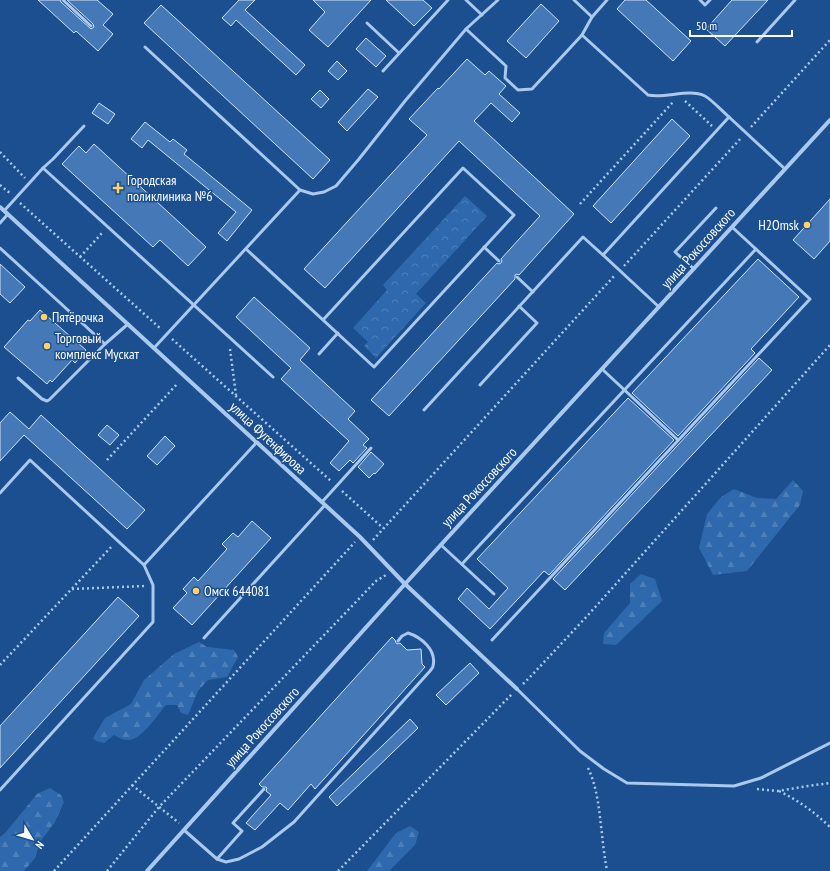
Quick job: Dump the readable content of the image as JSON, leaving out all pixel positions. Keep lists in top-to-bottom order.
{
  "streets": {
    "street": ["улица Рокоссовского", "улица Фугенфирова"]
  },
  "crossings": [
    ["улица Рокоссовского", "улица Фугенфирова"]
  ],
  "places": {
    "health": ["Городская поликлиника №6"],
    "other": [
      "H2Omsk",
      "Пятёрочка",
      "Торговый комплекс Мускат",
      "Омск 644081"
    ]
  },
  "scale_bar": "50 m",
  "north": "bottom right"
}
